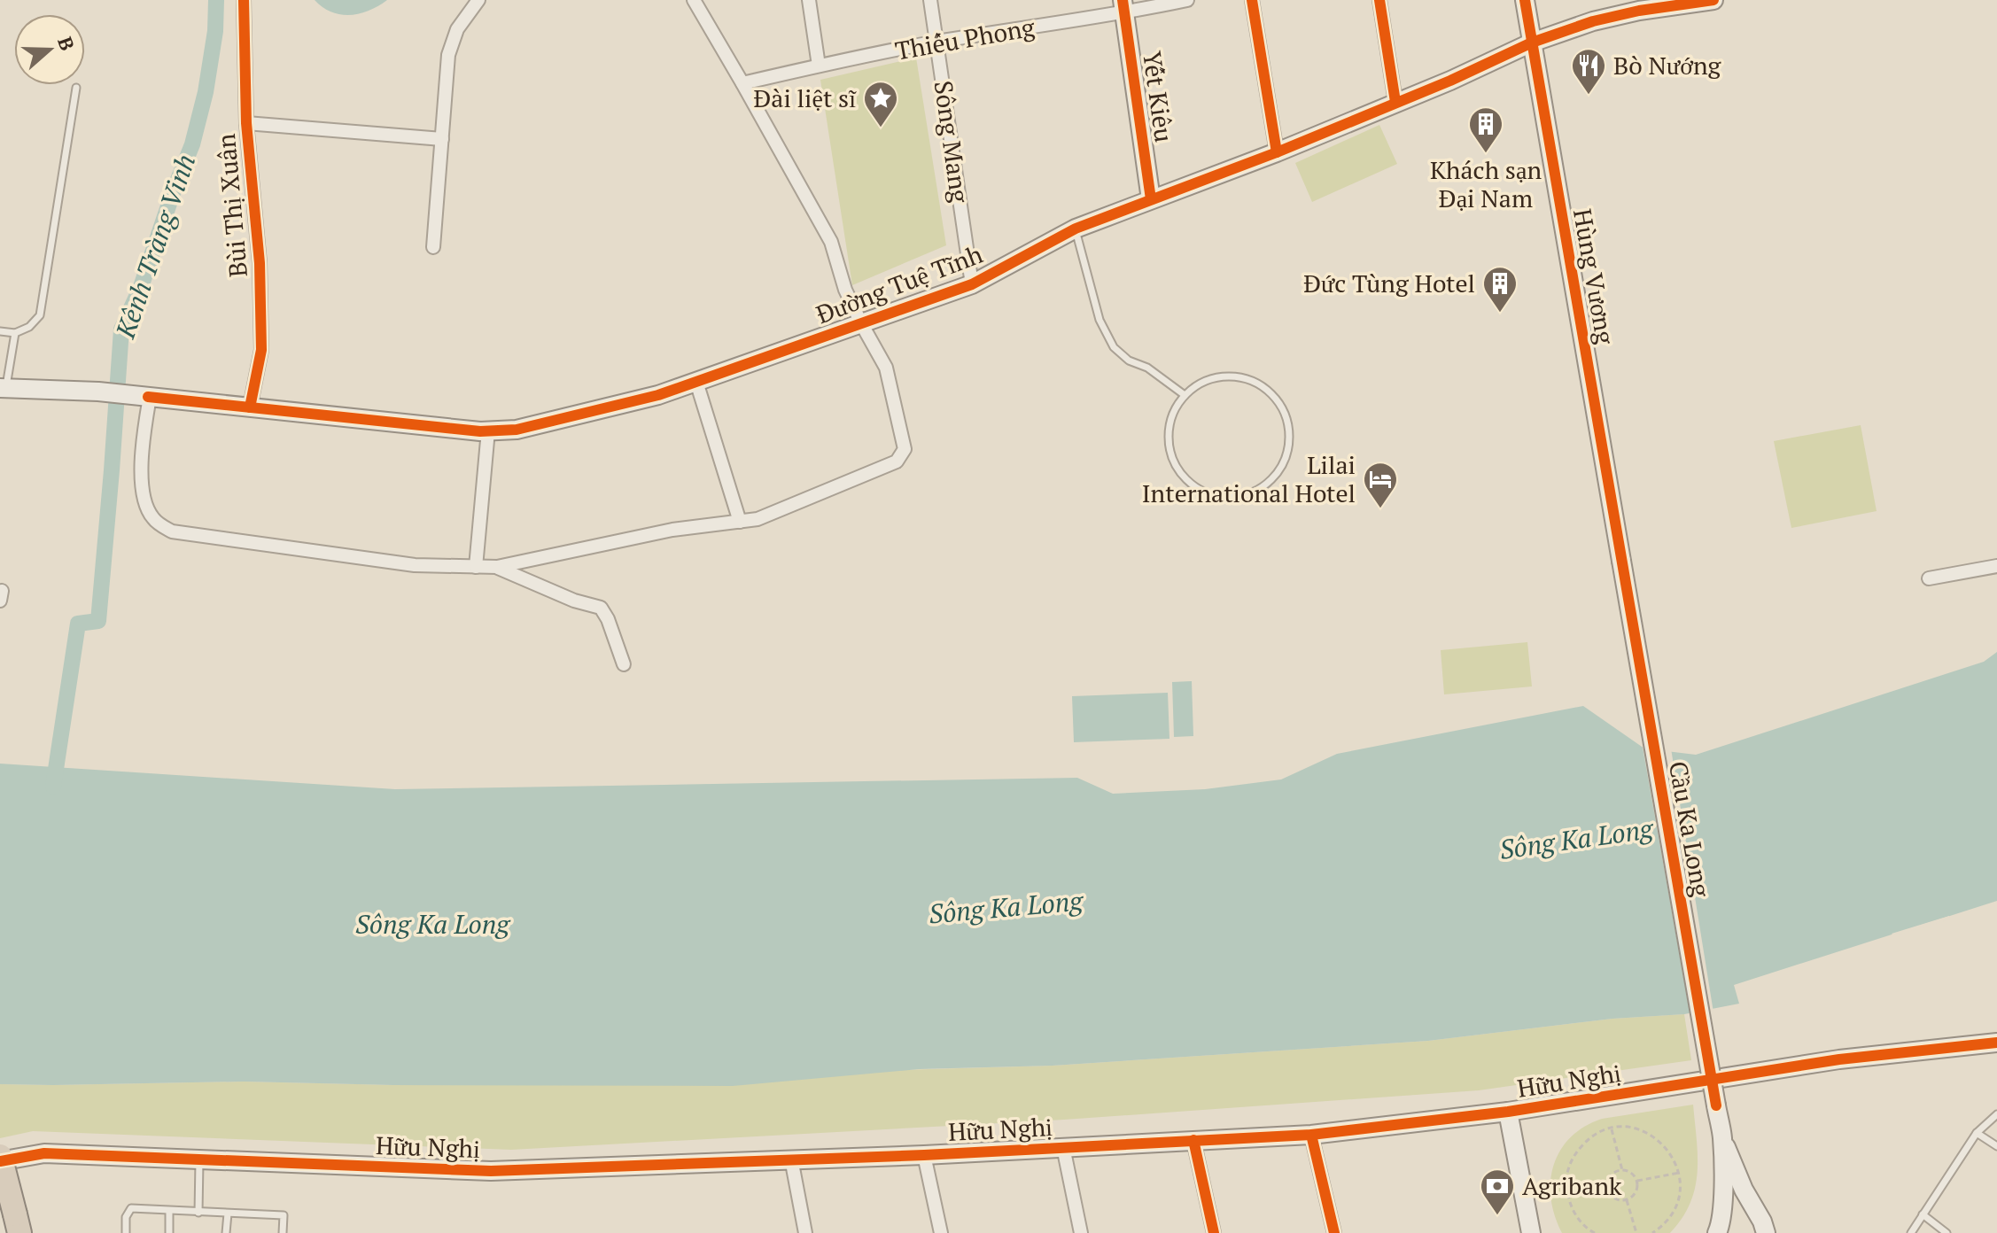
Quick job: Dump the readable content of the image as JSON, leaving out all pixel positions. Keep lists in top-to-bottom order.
{
  "streets": {
    "street": [
      "Thiếu Phong",
      "Yết Kiêu",
      "Sông Mang",
      "Bùi Thị Xuân",
      "Hùng Vương",
      "Đường Tuệ Tĩnh",
      "Cầu Ka Long",
      "Hữu Nghị"
    ]
  },
  "crossings": [
    ["Thiếu Phong", "Yết Kiêu"],
    ["Thiếu Phong", "Sông Mang"],
    ["Yết Kiêu", "Đường Tuệ Tĩnh"],
    ["Sông Mang", "Đường Tuệ Tĩnh"],
    ["Bùi Thị Xuân", "Đường Tuệ Tĩnh"],
    ["Hùng Vương", "Đường Tuệ Tĩnh"],
    ["Hùng Vương", "Cầu Ka Long"]
  ],
  "water": ["Kênh Tràng Vinh", "Sông Ka Long"],
  "places": {
    "restaurant": ["Bò Nướng"],
    "place": ["Đài liệt sĩ"],
    "building": ["Khách sạn Đại Nam", "Đức Tùng Hotel"],
    "hotel": ["Lilai International Hotel"],
    "bank": ["Agribank"]
  },
  "north": "right"
}
